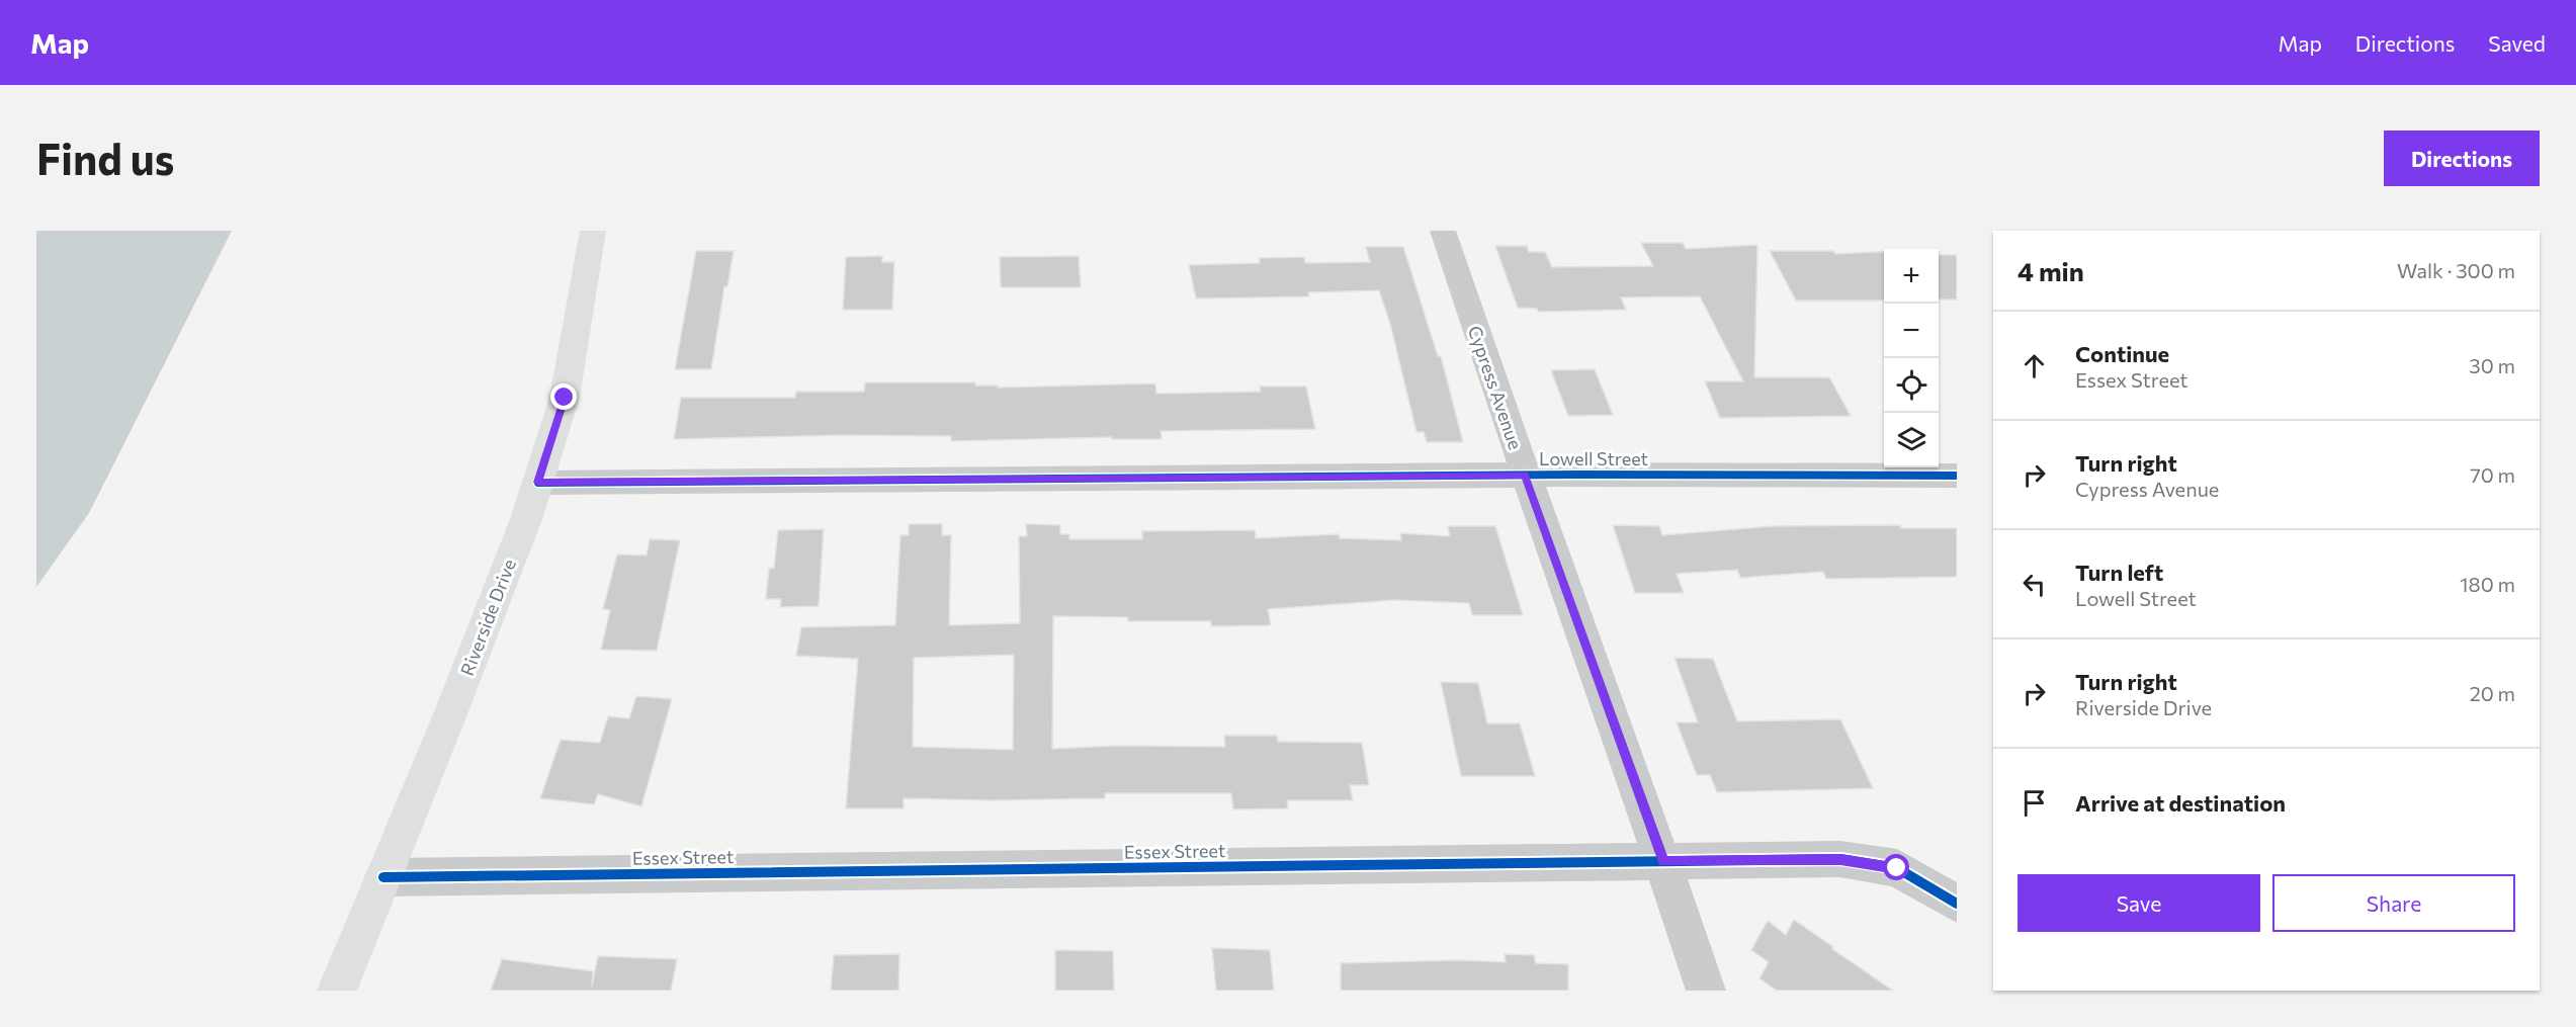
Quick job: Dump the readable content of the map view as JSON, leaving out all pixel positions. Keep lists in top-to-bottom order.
{
  "streets": {
    "main road": ["Riverside Drive"],
    "street": ["Cypress Avenue", "Lowell Street", "Essex Street"]
  },
  "crossings": [
    ["Cypress Avenue", "Lowell Street"],
    ["Cypress Avenue", "Essex Street"],
    ["Lowell Street", "Riverside Drive"],
    ["Riverside Drive", "Essex Street"]
  ],
  "page": {
    "header": "Map",
    "nav": ["Map", "Directions", "Saved"],
    "buttons": [
      "Directions",
      ["Save", "Share"]
    ],
    "title": "Find us",
    "heading": ["4 min", "Walk · 300 m"],
    "map_buttons": ["+", "−"],
    "list": [
      ["Continue", "Essex Street", "30 m"],
      ["Turn right", "Cypress Avenue", "70 m"],
      ["Turn left", "Lowell Street", "180 m"],
      ["Turn right", "Riverside Drive", "20 m"],
      "Arrive at destination"
    ]
  }
}
